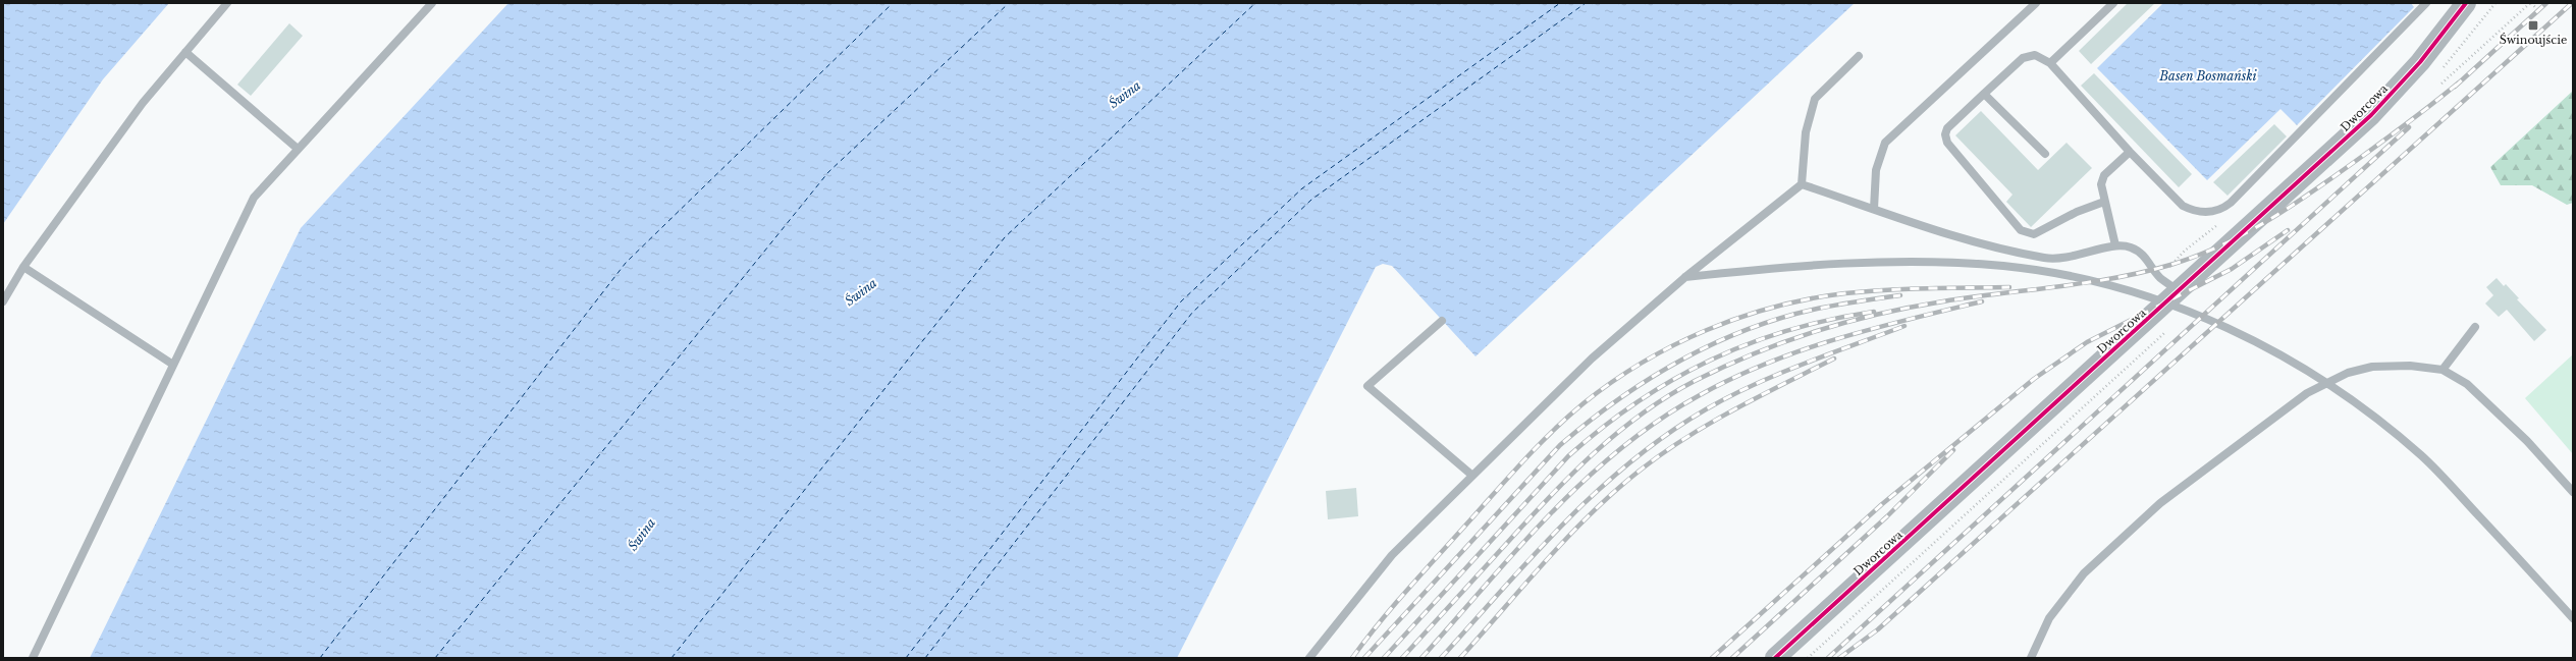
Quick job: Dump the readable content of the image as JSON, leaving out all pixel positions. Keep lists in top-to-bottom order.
{
  "streets": {
    "street": ["Dworcowa"]
  },
  "water": ["Basen Bosmański", "Świna"],
  "places": {
    "transit": ["Świnoujście"]
  }
}
